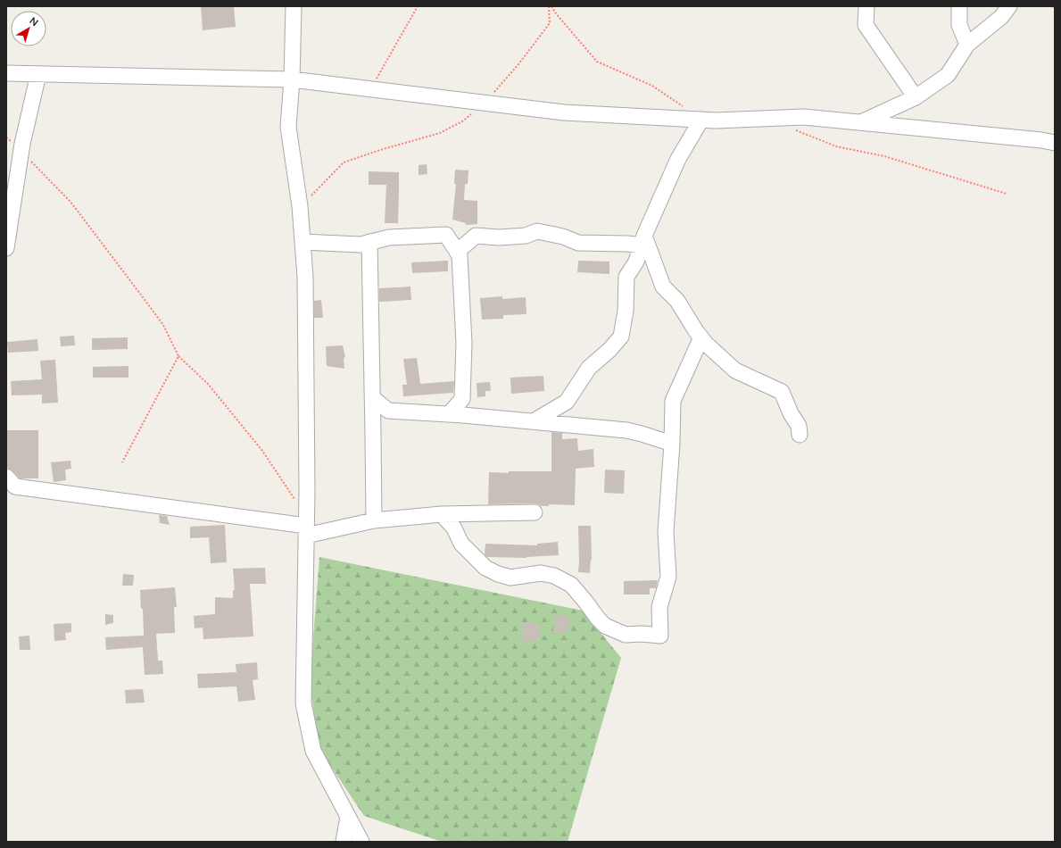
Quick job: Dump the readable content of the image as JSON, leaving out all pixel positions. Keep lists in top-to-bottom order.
{
  "north": "top right"
}
